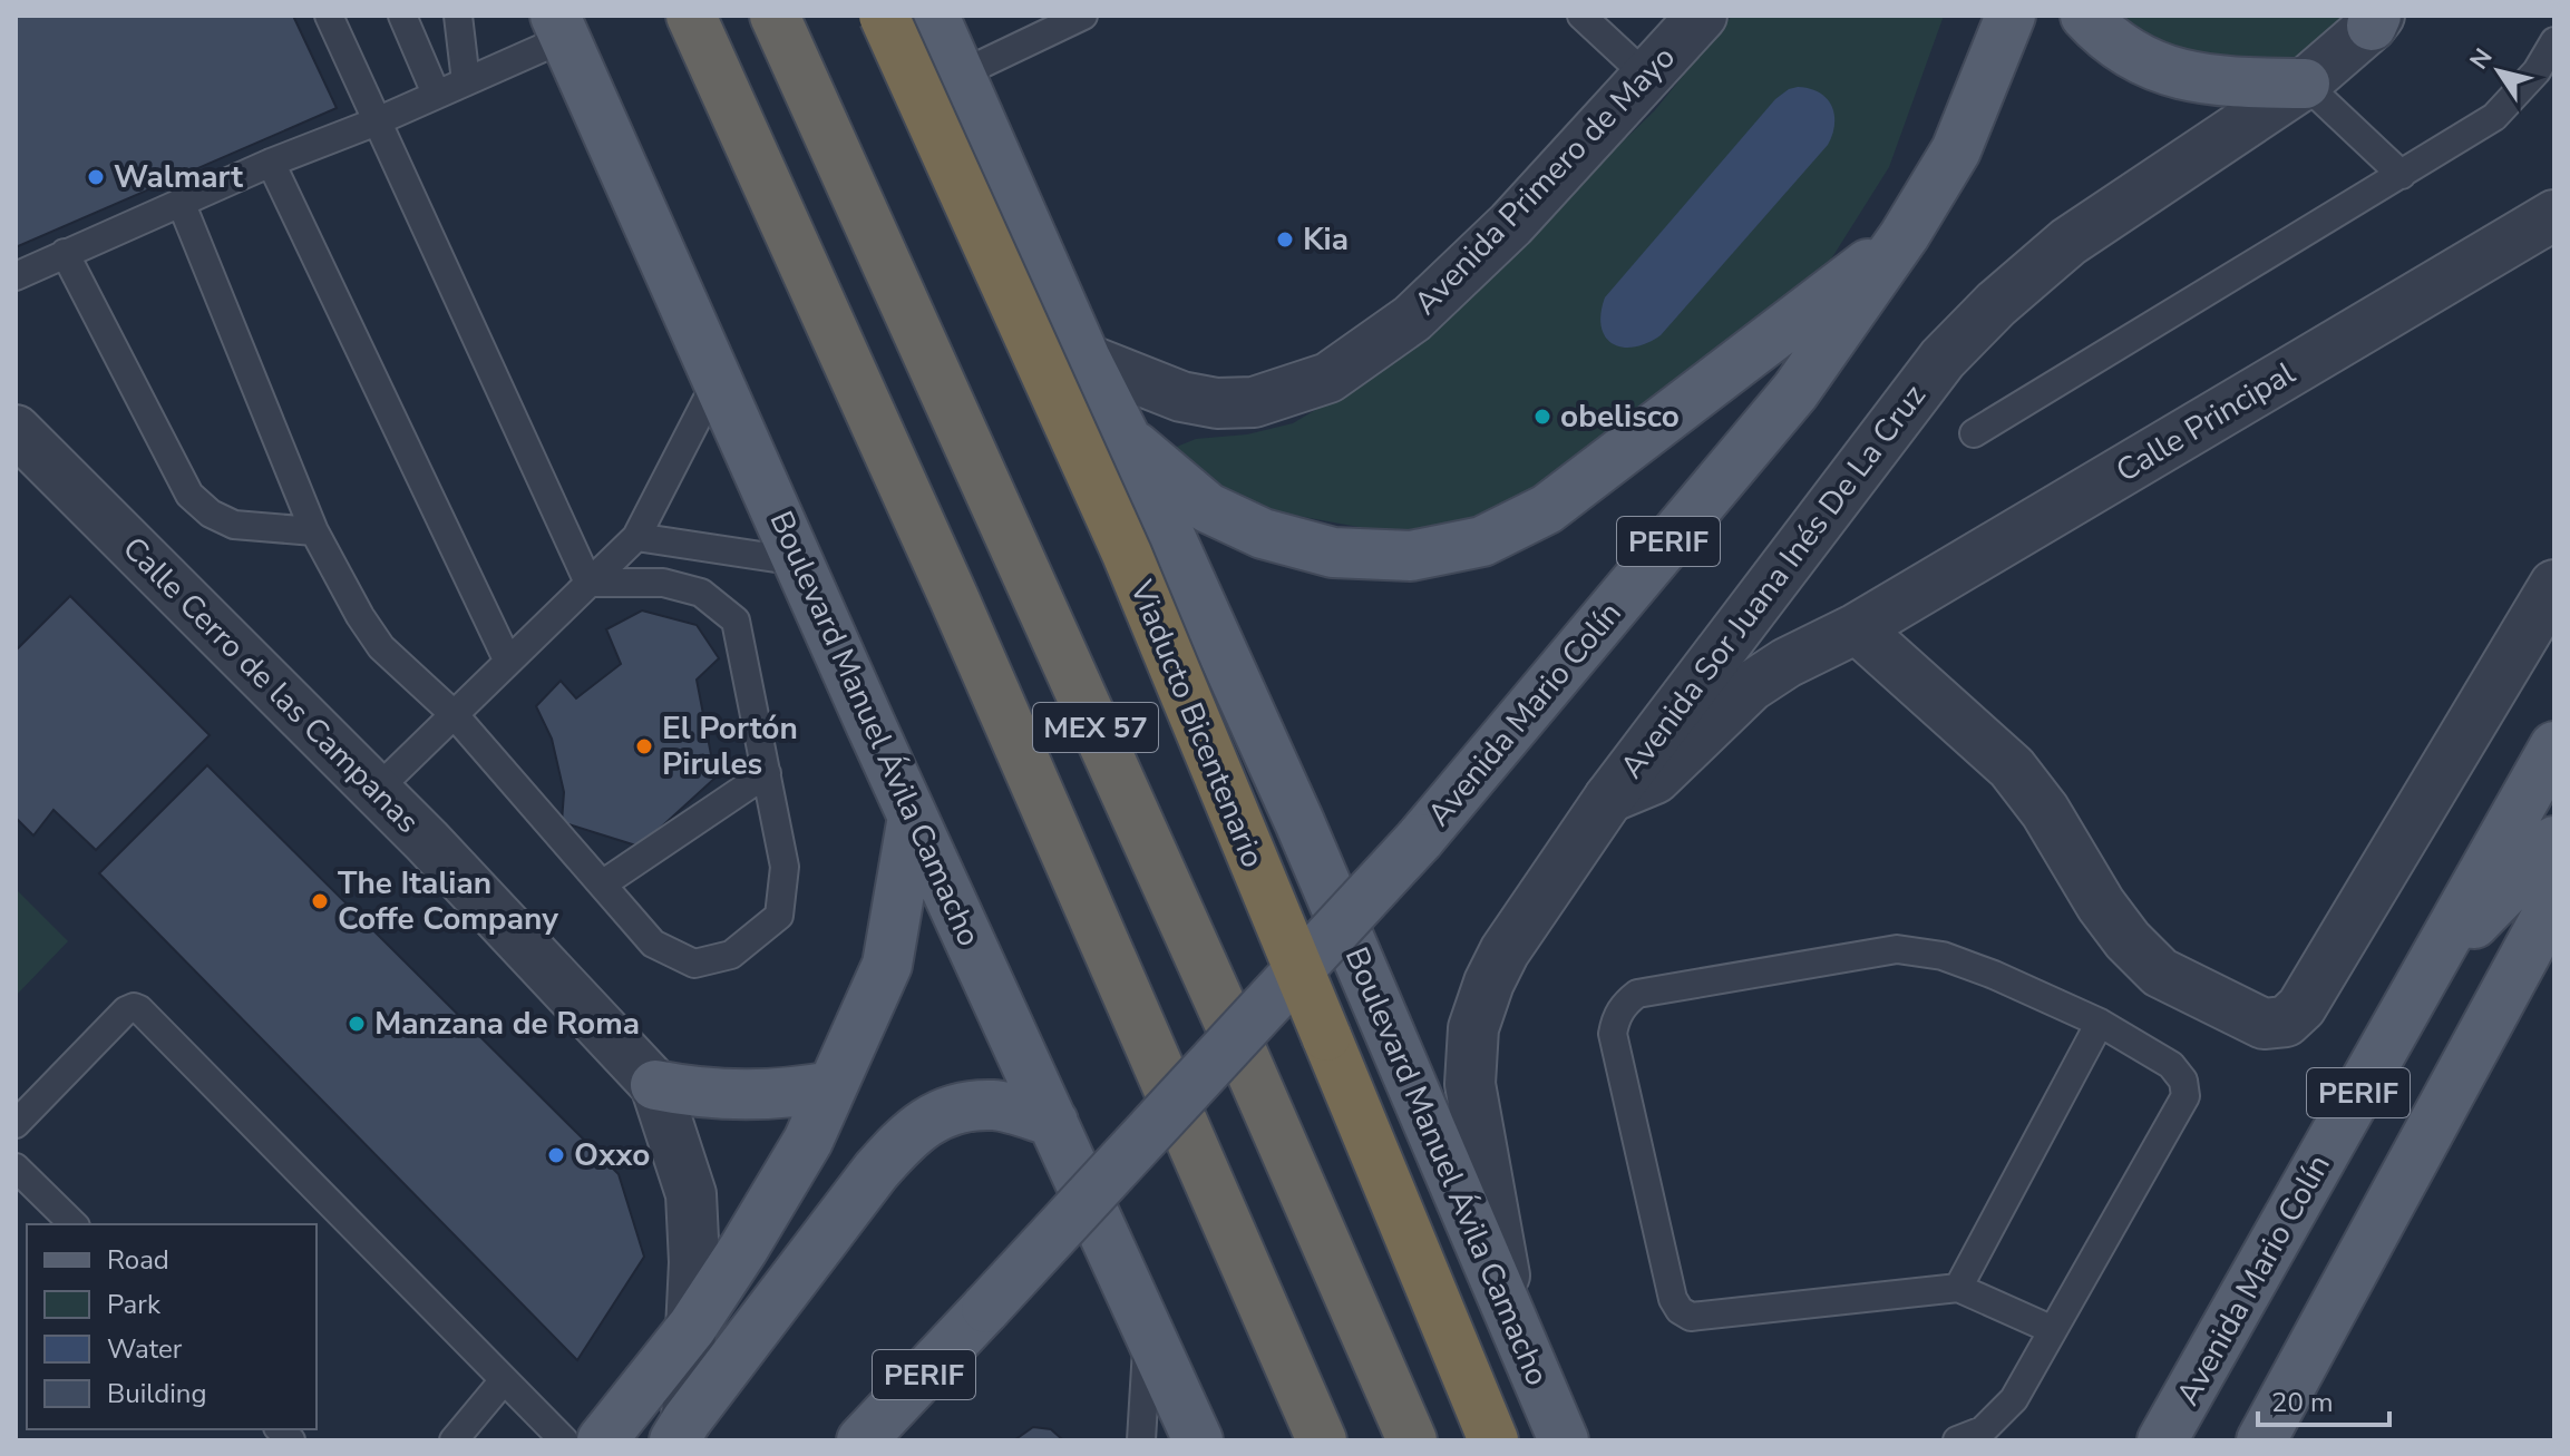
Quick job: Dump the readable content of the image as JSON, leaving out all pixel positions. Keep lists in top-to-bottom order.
{
  "streets": {
    "highway": ["Viaducto Bicentenario", "MEX 57"],
    "main road": ["PERIF", "Avenida Mario Colín", "Boulevard Manuel Ávila Camacho"],
    "street": [
      "Avenida Primero de Mayo",
      "Calle Principal",
      "Avenida Sor Juana Inés De La Cruz",
      "Calle Cerro de las Campanas"
    ]
  },
  "crossings": [
    ["Avenida Primero de Mayo", "Boulevard Manuel Ávila Camacho"],
    ["Calle Principal", "Avenida Sor Juana Inés De La Cruz"],
    ["Avenida Sor Juana Inés De La Cruz", "Boulevard Manuel Ávila Camacho"]
  ],
  "places": [
    "Walmart",
    "Kia",
    "obelisco",
    "El Portón Pirules",
    "The Italian Coffe Company",
    "Manzana de Roma",
    "Oxxo"
  ],
  "legend": [
    "Road",
    "Park",
    "Water",
    "Building"
  ],
  "scale_bar": "20 m",
  "north": "top left"
}
